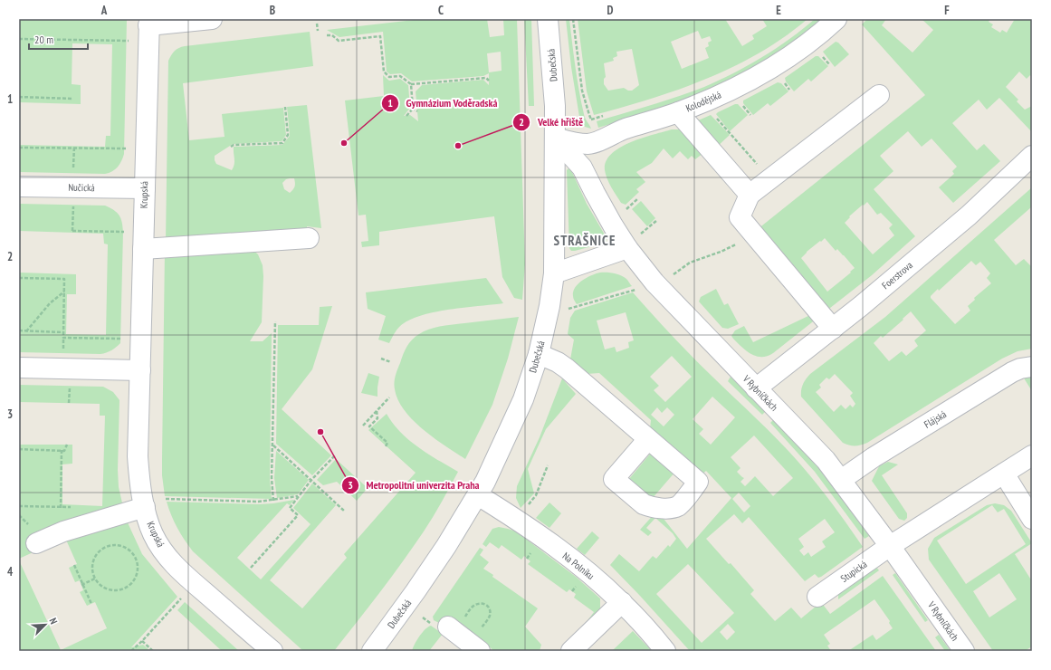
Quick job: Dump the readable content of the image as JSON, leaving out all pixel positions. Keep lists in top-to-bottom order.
{
  "streets": {
    "street": [
      "Dubečská",
      "Kolodějská",
      "Nučická",
      "Krupská",
      "Foerstrova",
      "V Rybníčkách",
      "Flájská",
      "Na Polníku",
      "Stupická"
    ]
  },
  "crossings": [
    ["Dubečská", "Kolodějská"],
    ["Dubečská", "V Rybníčkách"],
    ["Dubečská", "Na Polníku"],
    ["Kolodějská", "V Rybníčkách"],
    ["Nučická", "Krupská"],
    ["Foerstrova", "V Rybníčkách"],
    ["V Rybníčkách", "Flájská"],
    ["V Rybníčkách", "Stupická"]
  ],
  "districts": ["STRAŠNICE"],
  "places": ["Gymnázium Voděradská", "Velké hřiště", "Metropolitní univerzita Praha"],
  "scale_bar": "20 m",
  "north": "top right",
  "grid": {
    "columns": [
      "A",
      "B",
      "C",
      "D",
      "E",
      "F"
    ],
    "rows": [
      "1",
      "2",
      "3",
      "4"
    ]
  }
}
